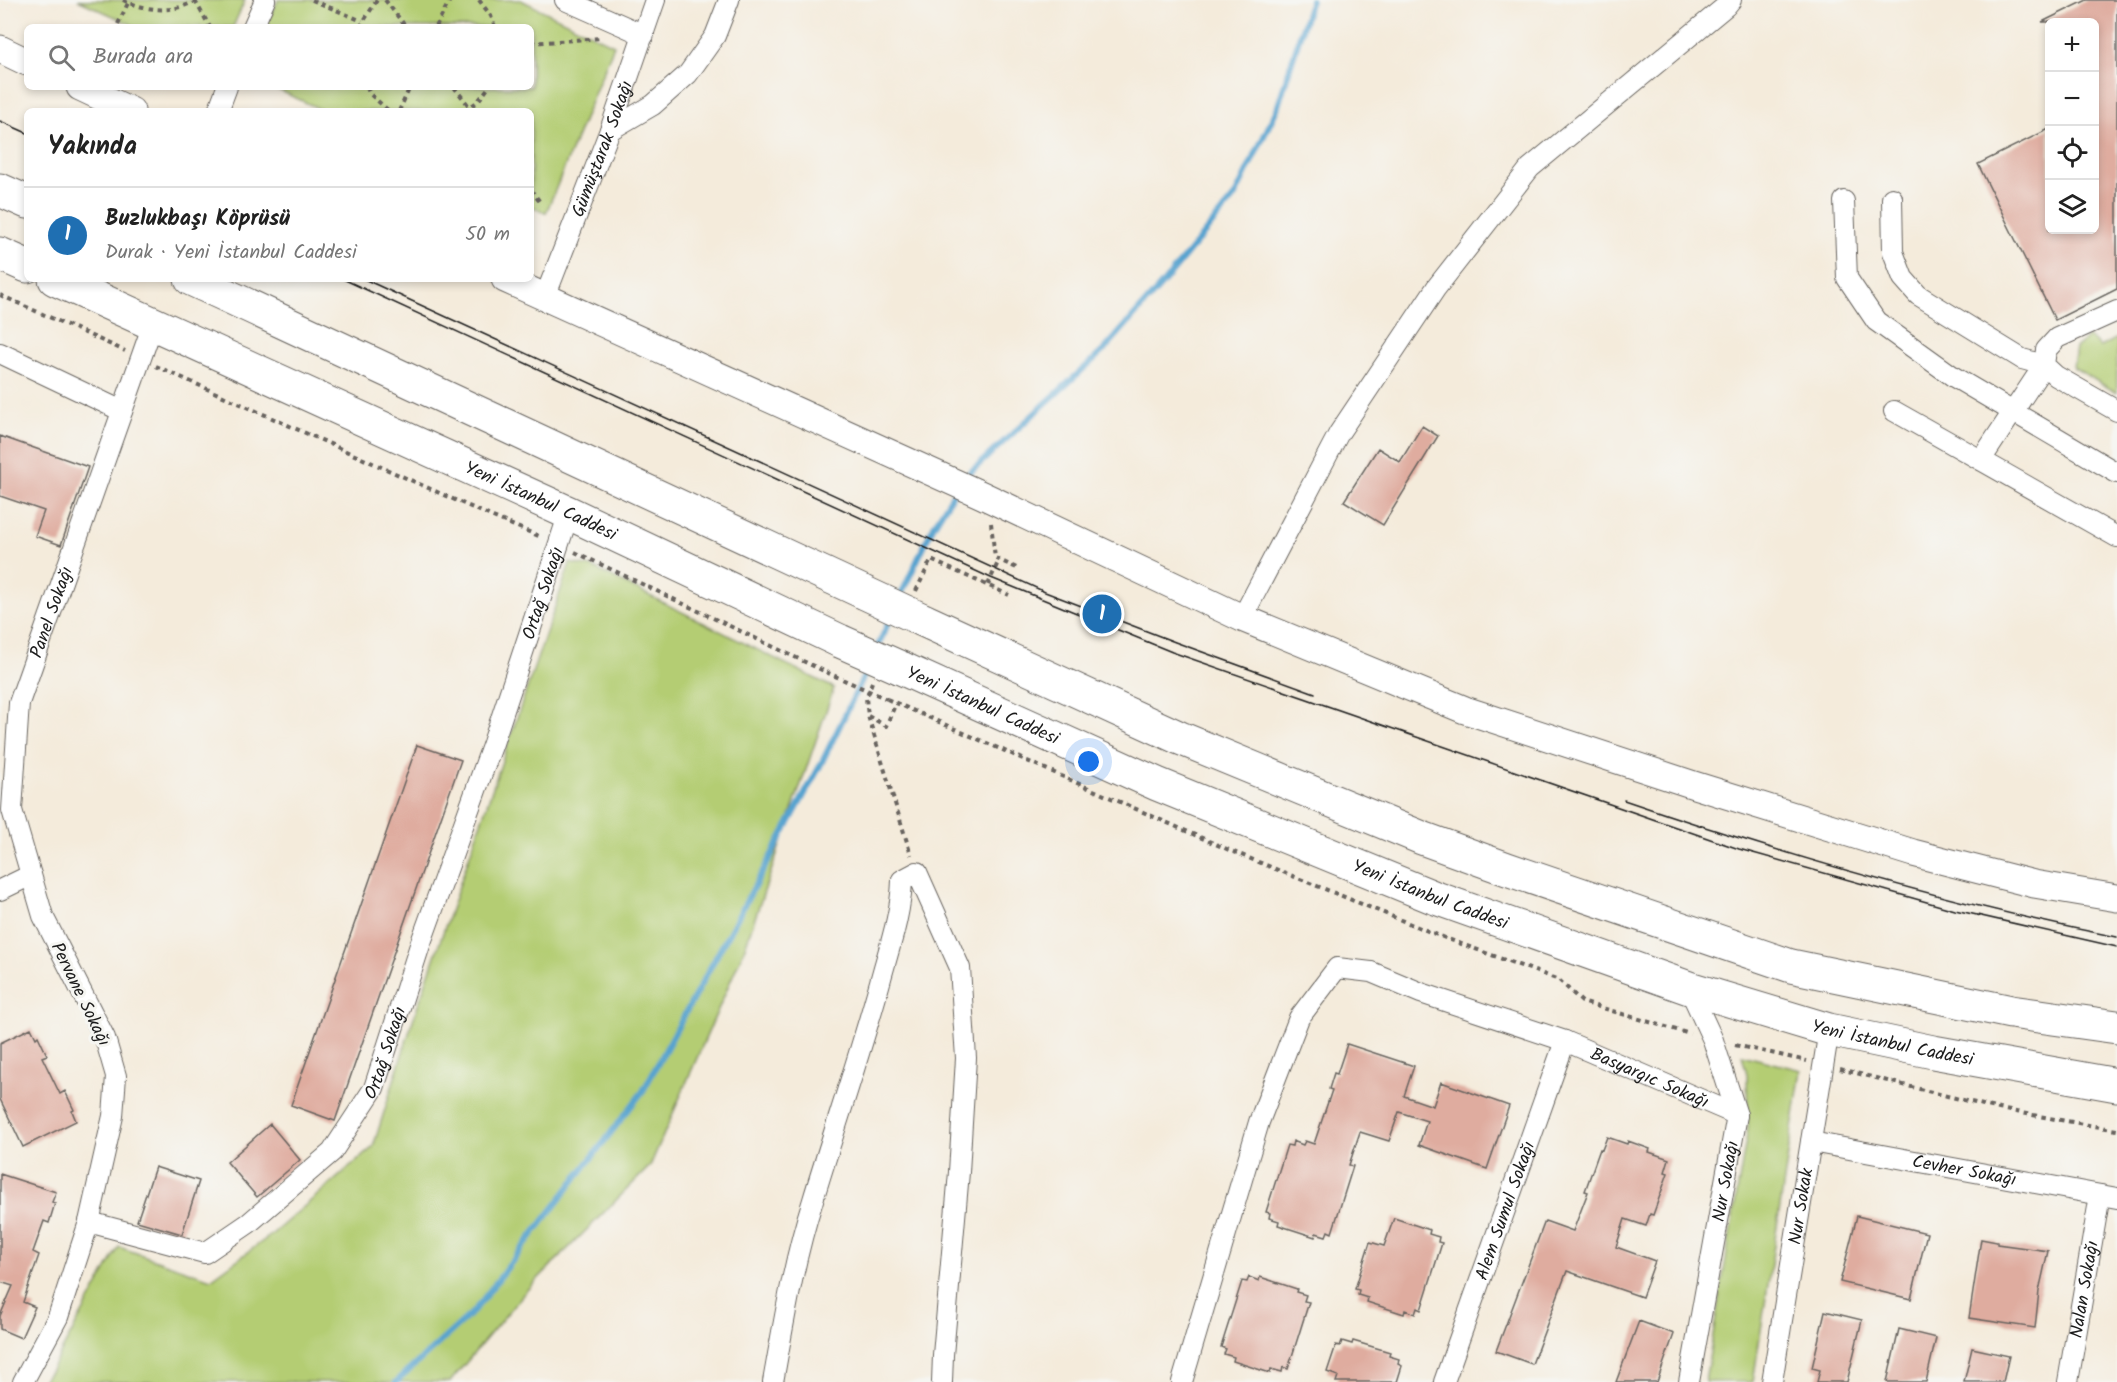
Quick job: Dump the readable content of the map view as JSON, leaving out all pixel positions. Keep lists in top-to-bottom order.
{
  "streets": {
    "highway": ["Yeni İstanbul Caddesi"],
    "street": [
      "Gümüştarak Sokağı",
      "Ortağ Sokağı",
      "Panel Sokağı",
      "Pervane Sokağı",
      "Basyargıc Sokağı",
      "Cevher Sokağı",
      "Nur Sokağı",
      "Nur Sokak",
      "Alem Sumul Sokağı",
      "Nalan Sokağı"
    ]
  },
  "crossings": [
    ["Yeni İstanbul Caddesi", "Ortağ Sokağı"],
    ["Yeni İstanbul Caddesi", "Panel Sokağı"],
    ["Yeni İstanbul Caddesi", "Nur Sokağı"],
    ["Yeni İstanbul Caddesi", "Nur Sokak"],
    ["Ortağ Sokağı", "Pervane Sokağı"],
    ["Panel Sokağı", "Pervane Sokağı"],
    ["Basyargıc Sokağı", "Nur Sokağı"],
    ["Basyargıc Sokağı", "Alem Sumul Sokağı"],
    ["Cevher Sokağı", "Nur Sokak"],
    ["Cevher Sokağı", "Nalan Sokağı"]
  ],
  "page": {
    "map_buttons": ["+", "−"],
    "search": "Burada ara",
    "heading": "Yakında",
    "list": [
      {
        "mark": "1",
        "name": "Buzlukbaşı Köprüsü",
        "note": "Durak · Yeni İstanbul Caddesi",
        "value": "50 m"
      }
    ],
    "pins": "1"
  }
}
